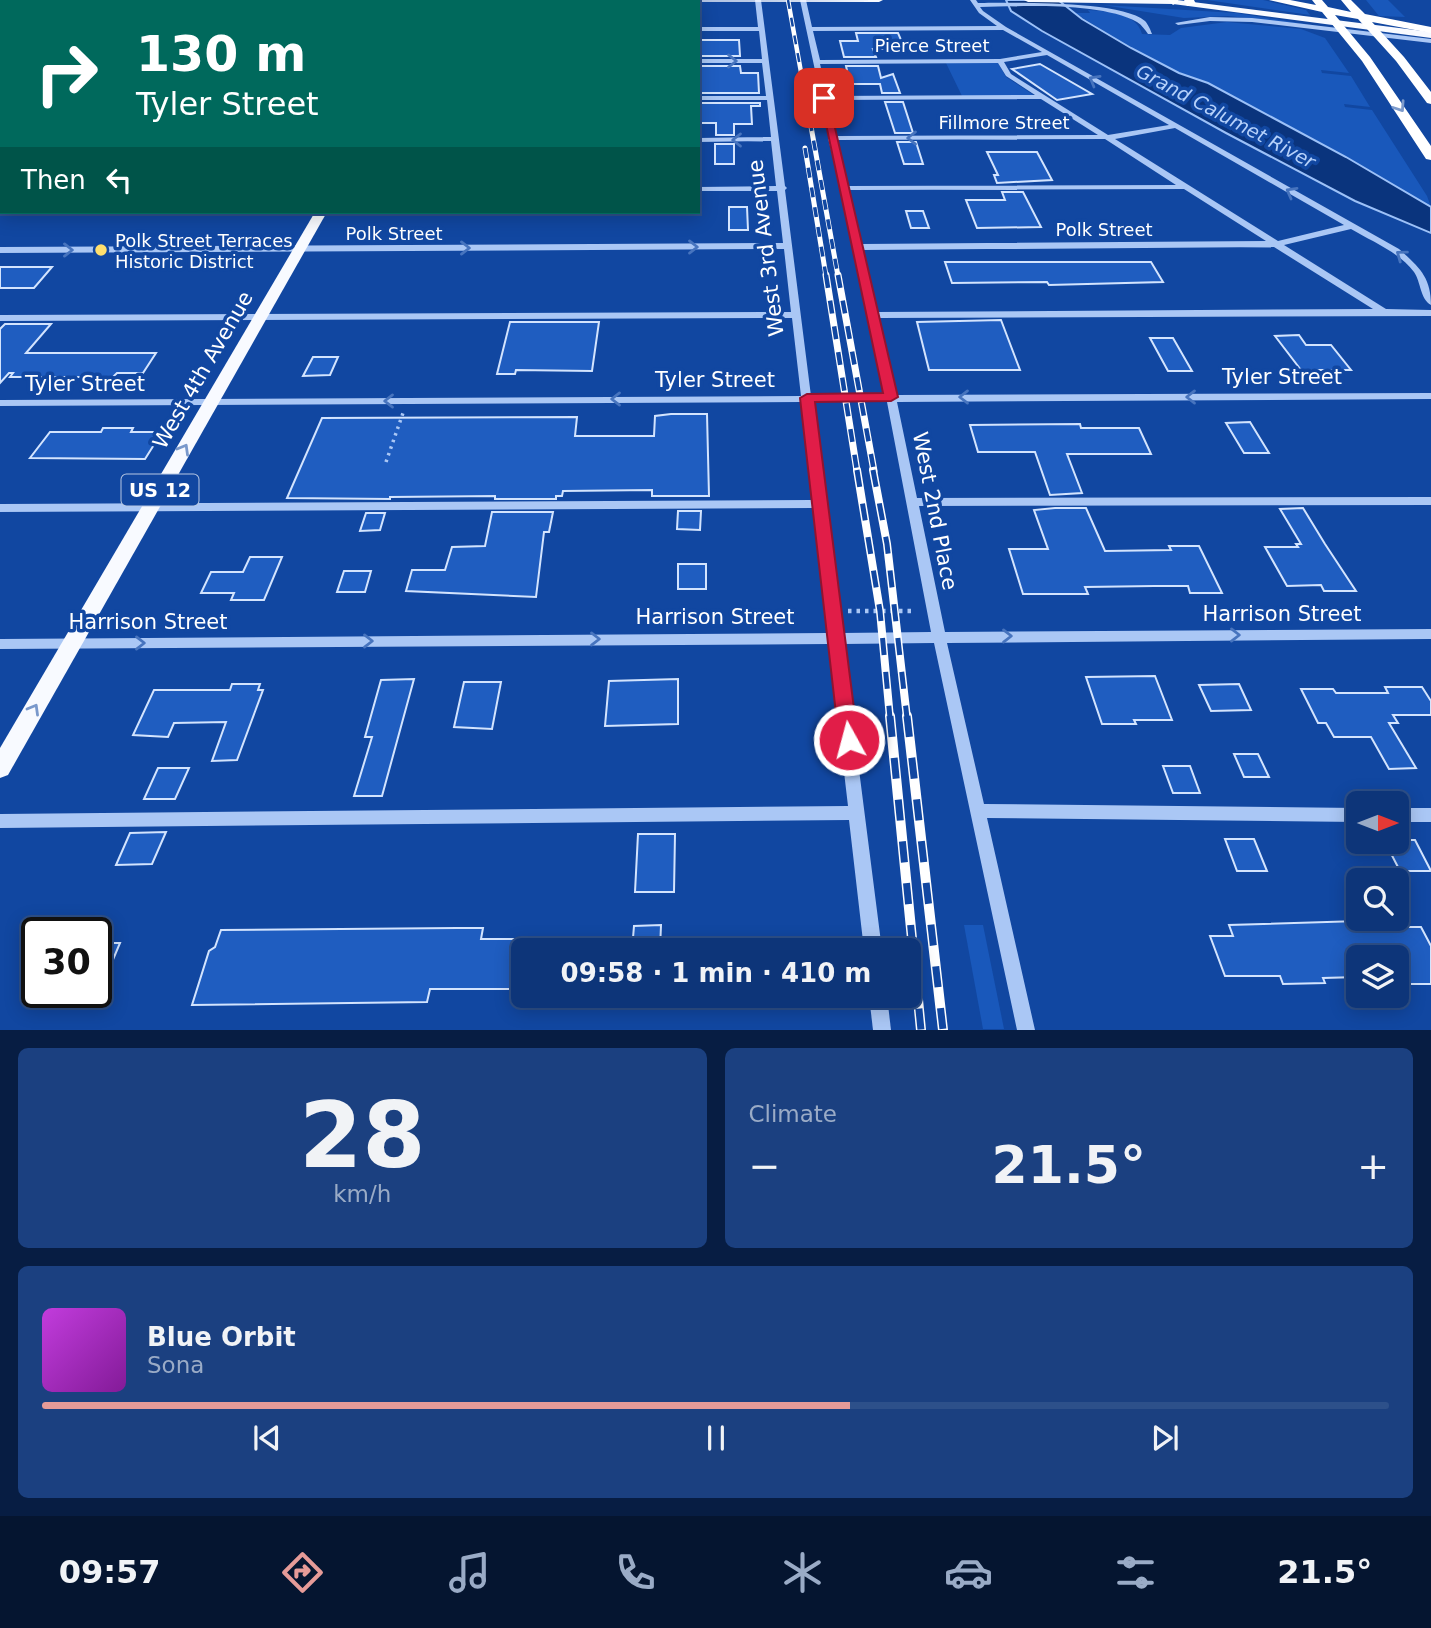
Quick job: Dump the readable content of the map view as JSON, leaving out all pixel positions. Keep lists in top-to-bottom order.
{
  "streets": {
    "main road": ["West 4th Avenue", "US 12"],
    "street": [
      "Pierce Street",
      "Fillmore Street",
      "Polk Street",
      "West 3rd Avenue",
      "Tyler Street",
      "West 2nd Place",
      "Harrison Street"
    ]
  },
  "crossings": [
    ["Pierce Street", "West 2nd Place"],
    ["Fillmore Street", "West 2nd Place"],
    ["Polk Street", "West 3rd Avenue"],
    ["Polk Street", "West 4th Avenue"],
    ["Polk Street", "West 2nd Place"],
    ["West 3rd Avenue", "Tyler Street"],
    ["West 3rd Avenue", "Harrison Street"],
    ["West 4th Avenue", "Tyler Street"],
    ["West 4th Avenue", "Harrison Street"],
    ["Tyler Street", "West 2nd Place"],
    ["West 2nd Place", "Harrison Street"]
  ],
  "one_way": ["West 4th Avenue", "Harrison Street"],
  "water": ["Grand Calumet River"],
  "places": ["Polk Street Terraces Historic District"],
  "north": "right",
  "page": {
    "turn": ["130 m", "Tyler Street"],
    "then": "Then",
    "limit": "30",
    "trip": "09:58 · 1 min · 410 m",
    "tile": [
      ["28", "km/h"],
      "Climate"
    ],
    "heat": ["−", "21.5°", "+"],
    "song": ["Blue Orbit", "Sona"],
    "tabs": ["09:57", "21.5°"]
  }
}
